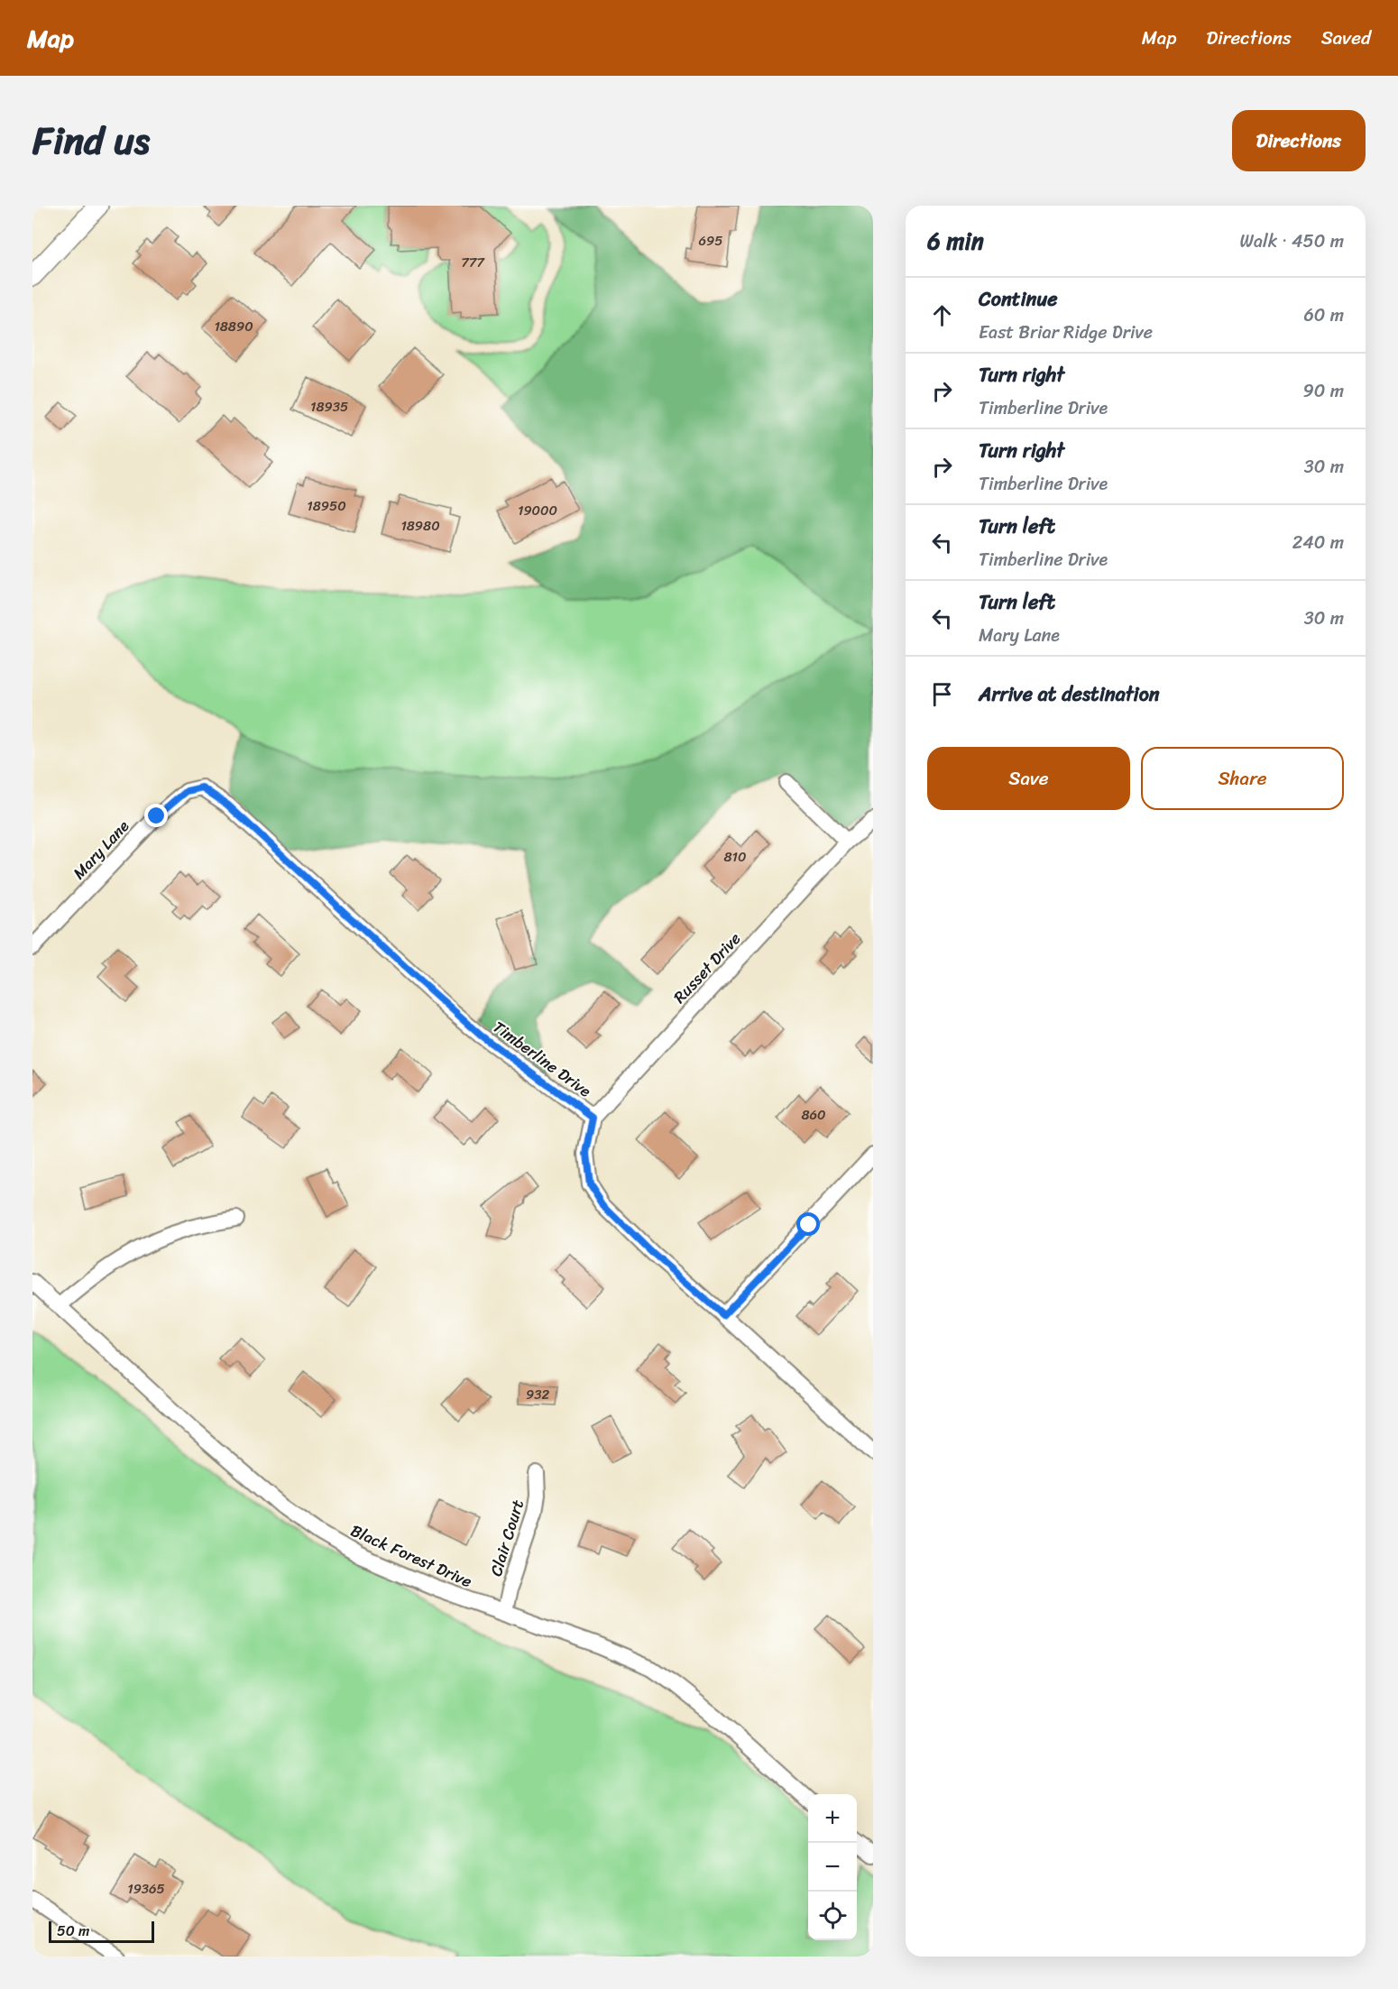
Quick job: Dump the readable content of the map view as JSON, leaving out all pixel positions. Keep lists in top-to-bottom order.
{
  "streets": {
    "street": [
      "Mary Lane",
      "Russet Drive",
      "Timberline Drive",
      "Clair Court",
      "Black Forest Drive"
    ]
  },
  "crossings": [
    ["Mary Lane", "Timberline Drive"],
    ["Russet Drive", "Timberline Drive"],
    ["Clair Court", "Black Forest Drive"]
  ],
  "house_numbers": [
    "695",
    "777",
    "18890",
    "18935",
    "18950",
    "19000",
    "18980",
    "810",
    "860",
    "932",
    "19365"
  ],
  "scale_bar": "50 m",
  "page": {
    "header": "Map",
    "nav": ["Map", "Directions", "Saved"],
    "title": "Find us",
    "buttons": [
      "Directions",
      ["Save", "Share"]
    ],
    "heading": ["6 min", "Walk · 450 m"],
    "list": [
      ["Continue", "East Briar Ridge Drive", "60 m"],
      ["Turn right", "Timberline Drive", "90 m"],
      ["Turn right", "Timberline Drive", "30 m"],
      ["Turn left", "Timberline Drive", "240 m"],
      ["Turn left", "Mary Lane", "30 m"],
      "Arrive at destination"
    ],
    "map_buttons": ["+", "−"],
    "scale": "50 m"
  }
}
